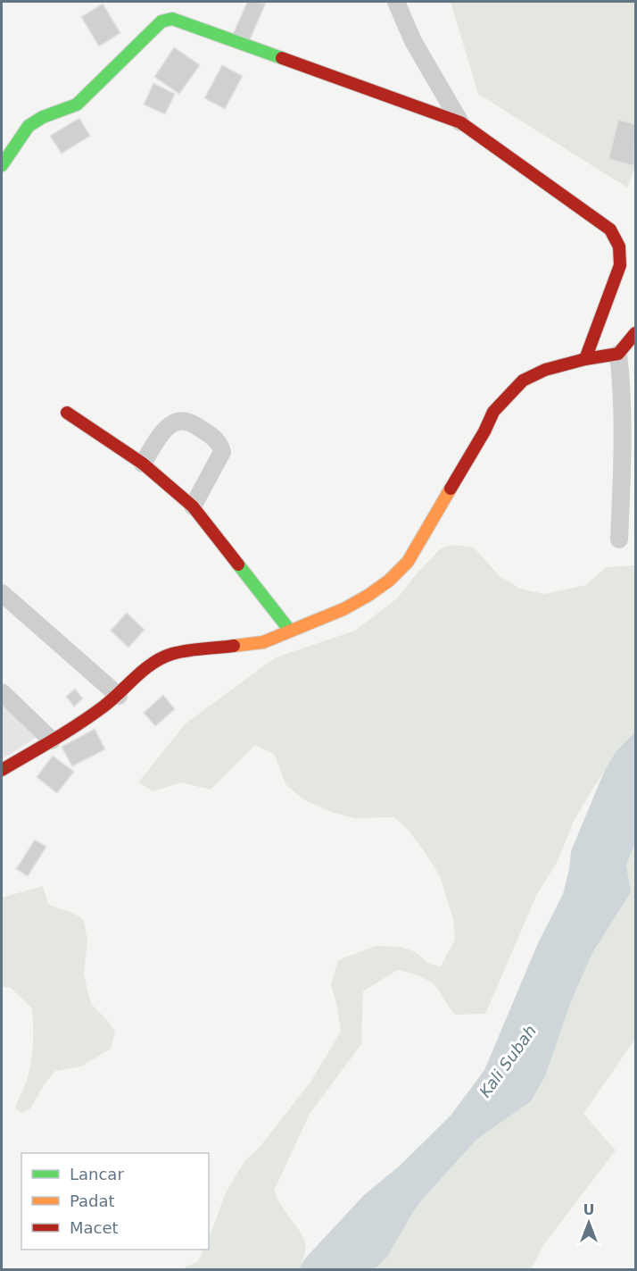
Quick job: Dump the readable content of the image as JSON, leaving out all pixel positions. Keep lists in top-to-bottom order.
{
  "water": ["Kali Subah"],
  "legend": ["Lancar", "Padat", "Macet"],
  "north": "top"
}
